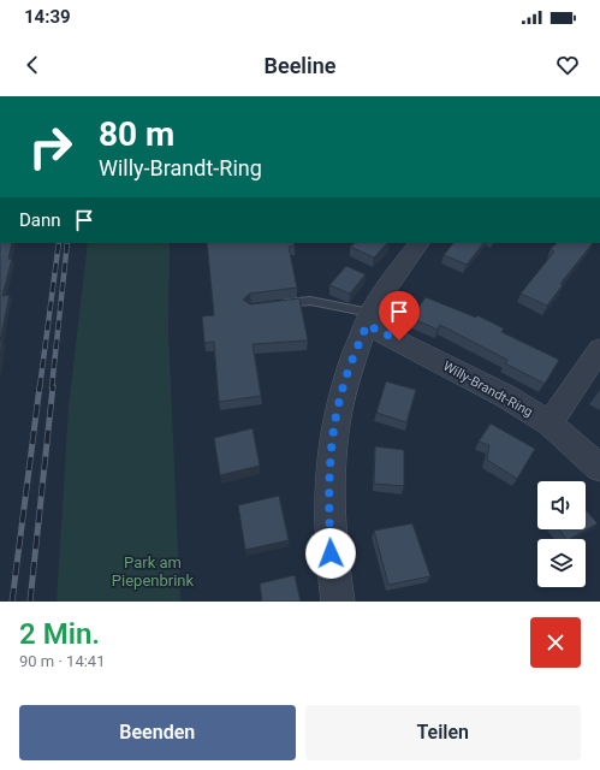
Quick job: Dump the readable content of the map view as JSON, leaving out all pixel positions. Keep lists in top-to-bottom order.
{
  "streets": {
    "street": ["Willy-Brandt-Ring"]
  },
  "parks": ["Park am Piepenbrink"],
  "page": {
    "status": "14:39",
    "header": "Beeline",
    "turn": ["80 m", "Willy-Brandt-Ring"],
    "then": "Dann",
    "heading": ["2 Min.", "90 m · 14:41"],
    "buttons": ["Beenden", "Teilen"]
  }
}
